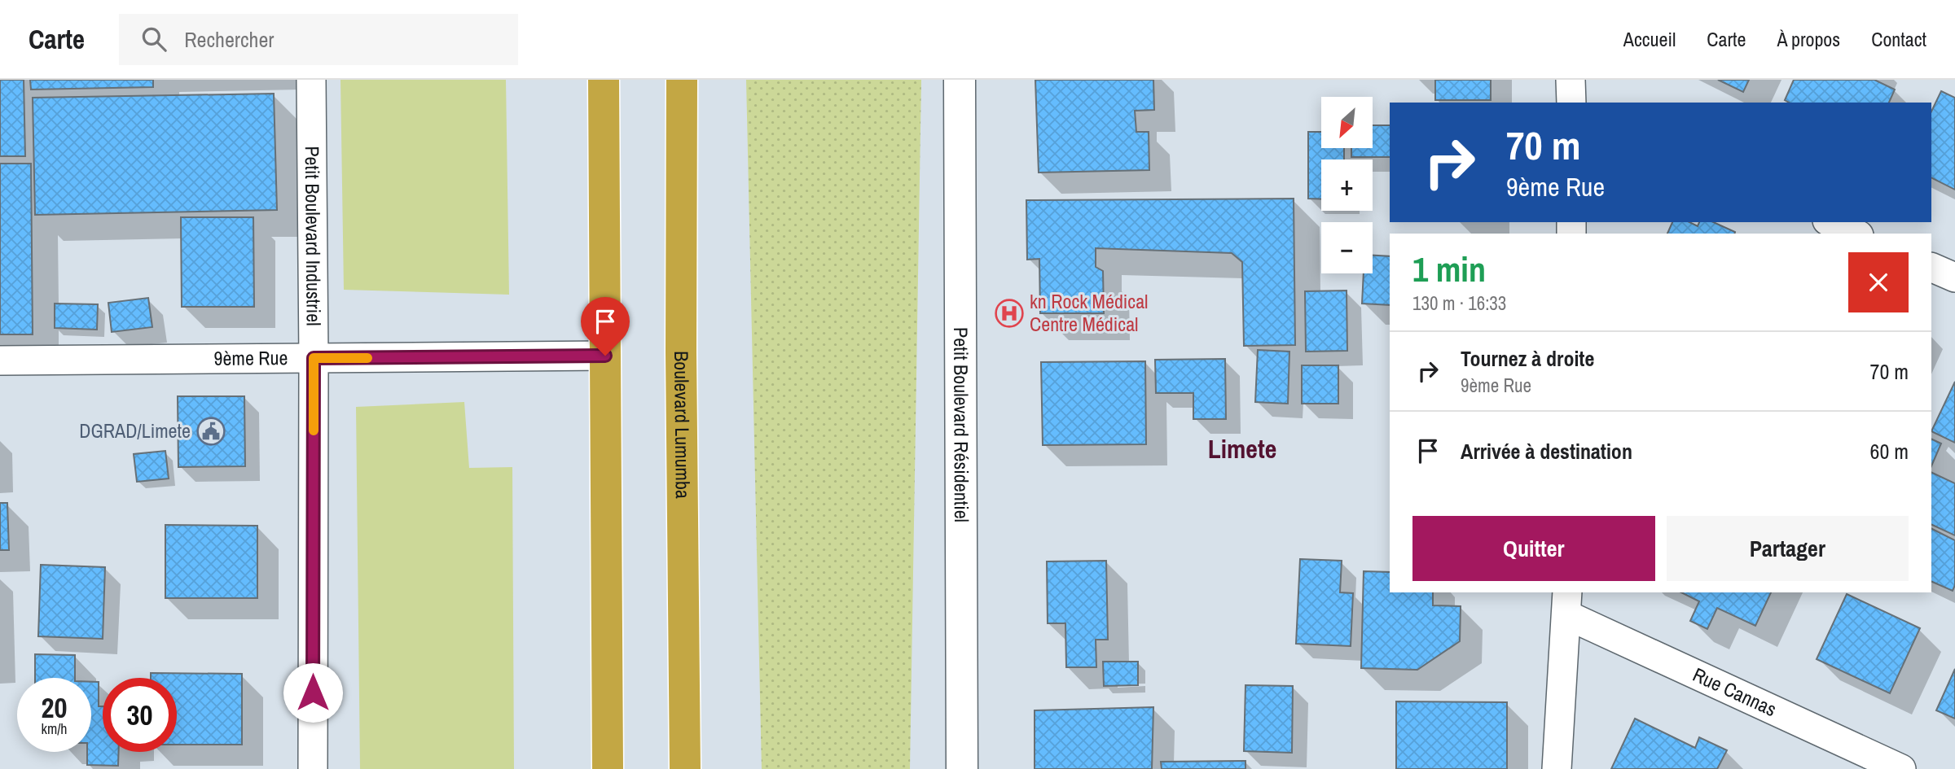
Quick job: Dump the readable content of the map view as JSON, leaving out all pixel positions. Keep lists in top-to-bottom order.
{
  "streets": {
    "highway": ["Boulevard Lumumba"],
    "street": [
      "Petit Boulevard Industriel",
      "9ème Rue",
      "Petit Boulevard Résidentiel",
      "Rue Cannas"
    ]
  },
  "crossings": [
    ["Petit Boulevard Industriel", "9ème Rue"]
  ],
  "districts": ["Limete"],
  "places": {
    "hospital": ["kn Rock Médical Centre Médical"],
    "public building": ["DGRAD/Limete"]
  },
  "north": "bottom left",
  "page": {
    "header": "Carte",
    "search": "Rechercher",
    "nav": [
      "Accueil",
      "Carte",
      "À propos",
      "Contact"
    ],
    "map_buttons": ["+", "−"],
    "turn": ["70 m", "9ème Rue"],
    "heading": ["1 min", "130 m · 16:33"],
    "list": [
      {
        "name": "Tournez à droite",
        "note": "9ème Rue",
        "value": "70 m"
      },
      {
        "name": "Arrivée à destination",
        "value": "60 m"
      }
    ],
    "buttons": ["Quitter", "Partager"],
    "speed": "20 km/h",
    "limit": "30"
  }
}
